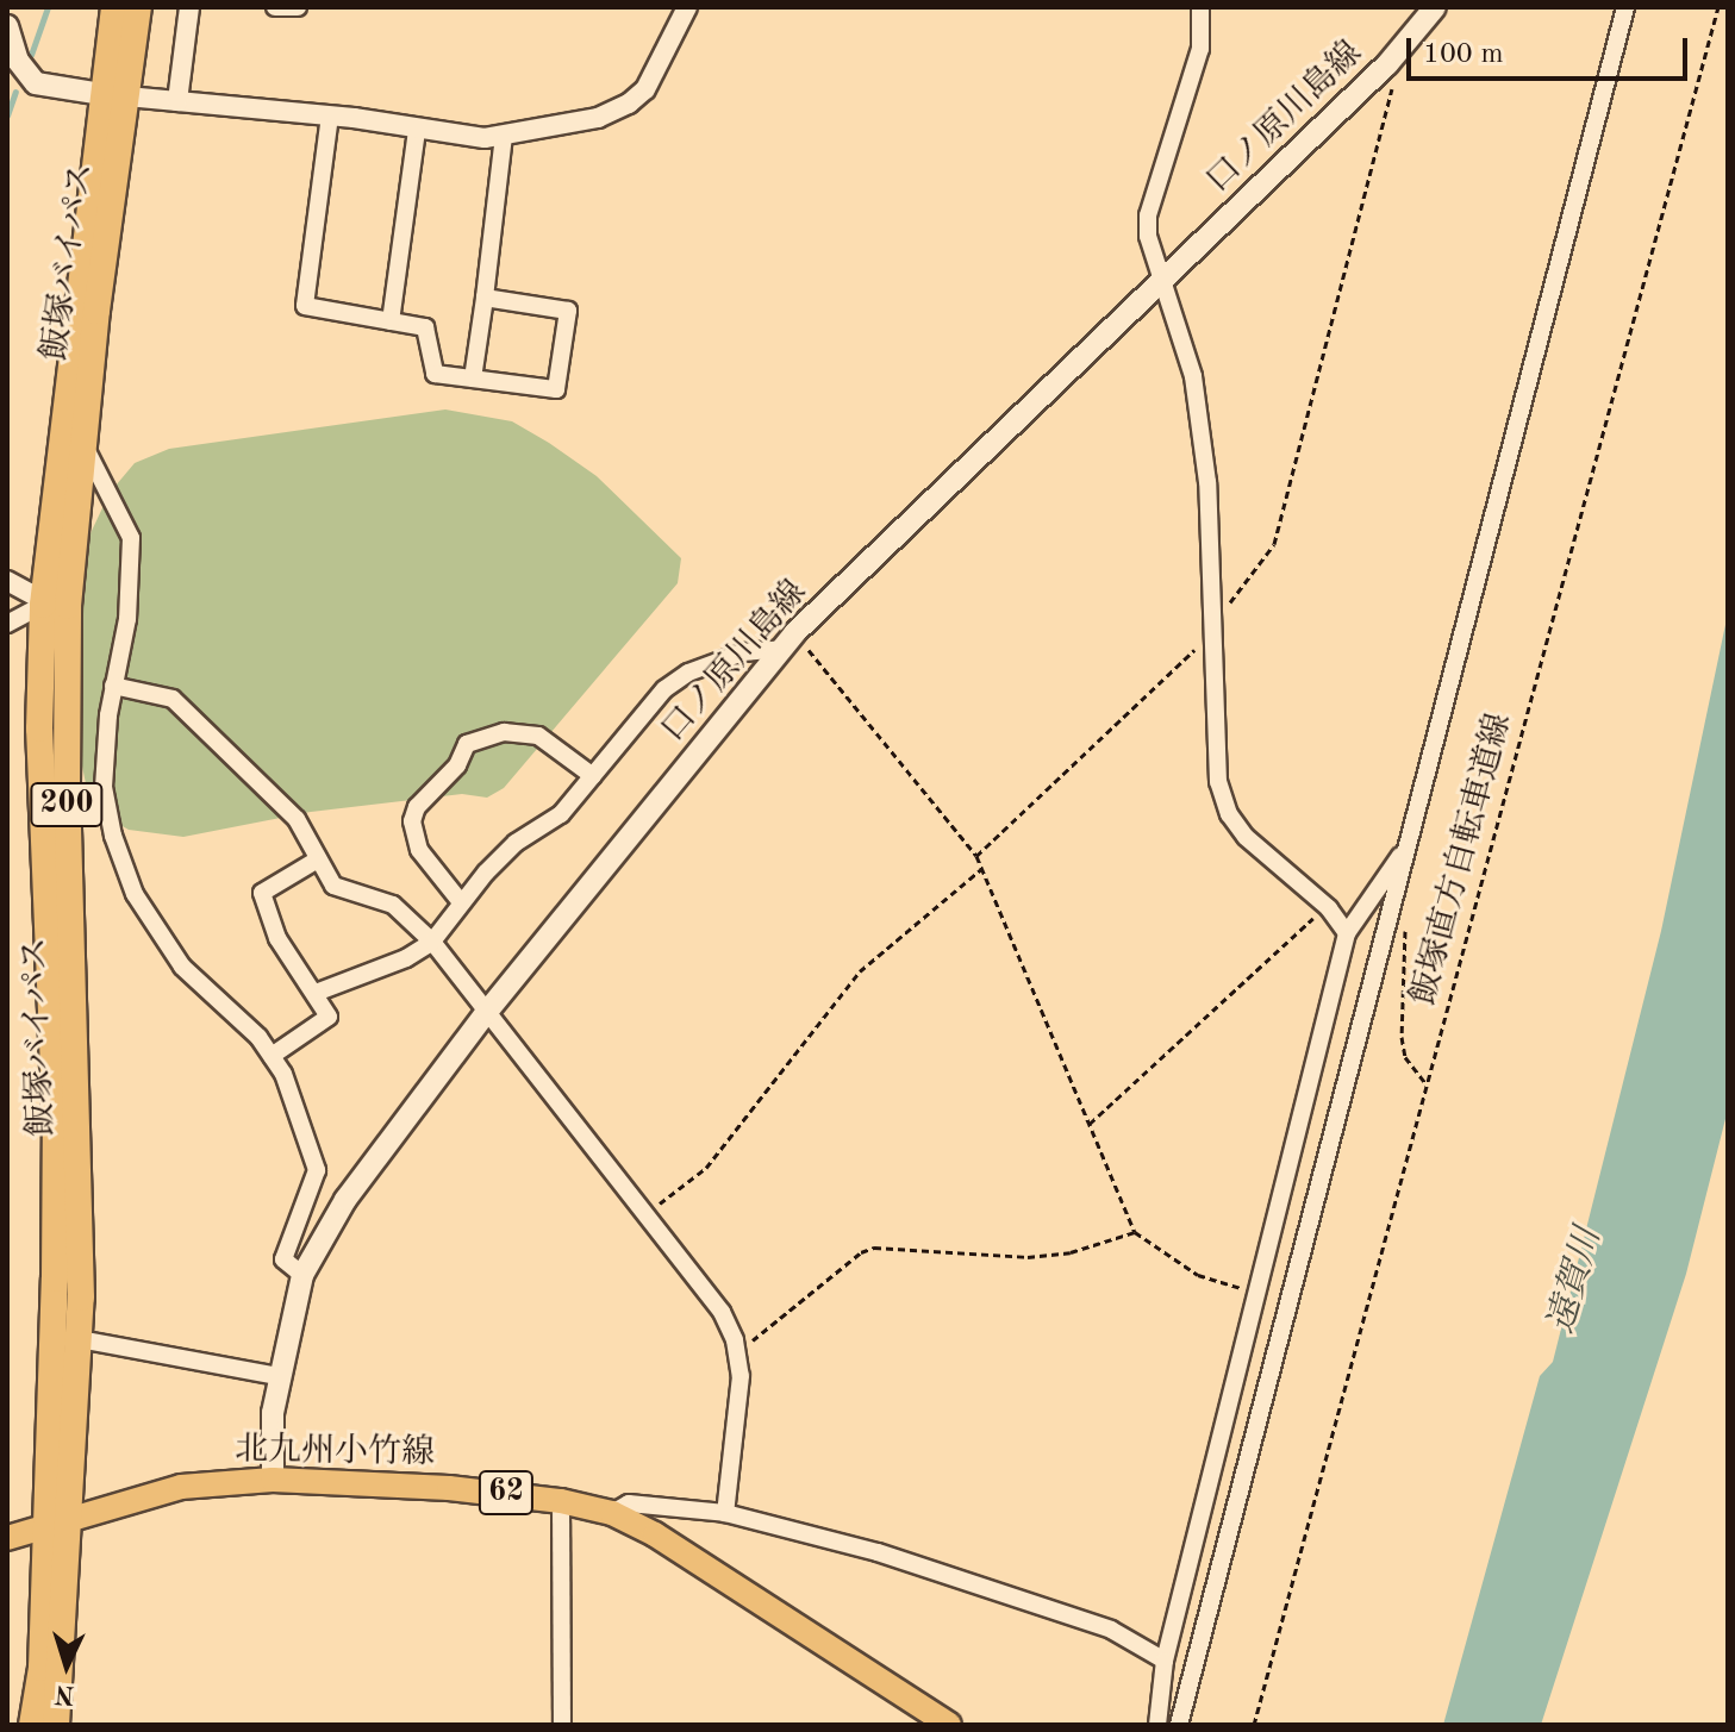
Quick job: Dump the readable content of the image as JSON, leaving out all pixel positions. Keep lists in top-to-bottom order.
{
  "streets": {
    "highway": ["飯塚バイパス", "200"],
    "main road": ["口ノ原川島線", "北九州小竹線", "62"],
    "path": ["飯塚直方自転車道線"]
  },
  "crossings": [
    ["口ノ原川島線", "北九州小竹線"],
    ["飯塚バイパス", "200"],
    ["飯塚バイパス", "北九州小竹線"],
    ["200", "北九州小竹線"]
  ],
  "water": ["遠賀川"],
  "scale_bar": "100 m",
  "north": "bottom"
}
